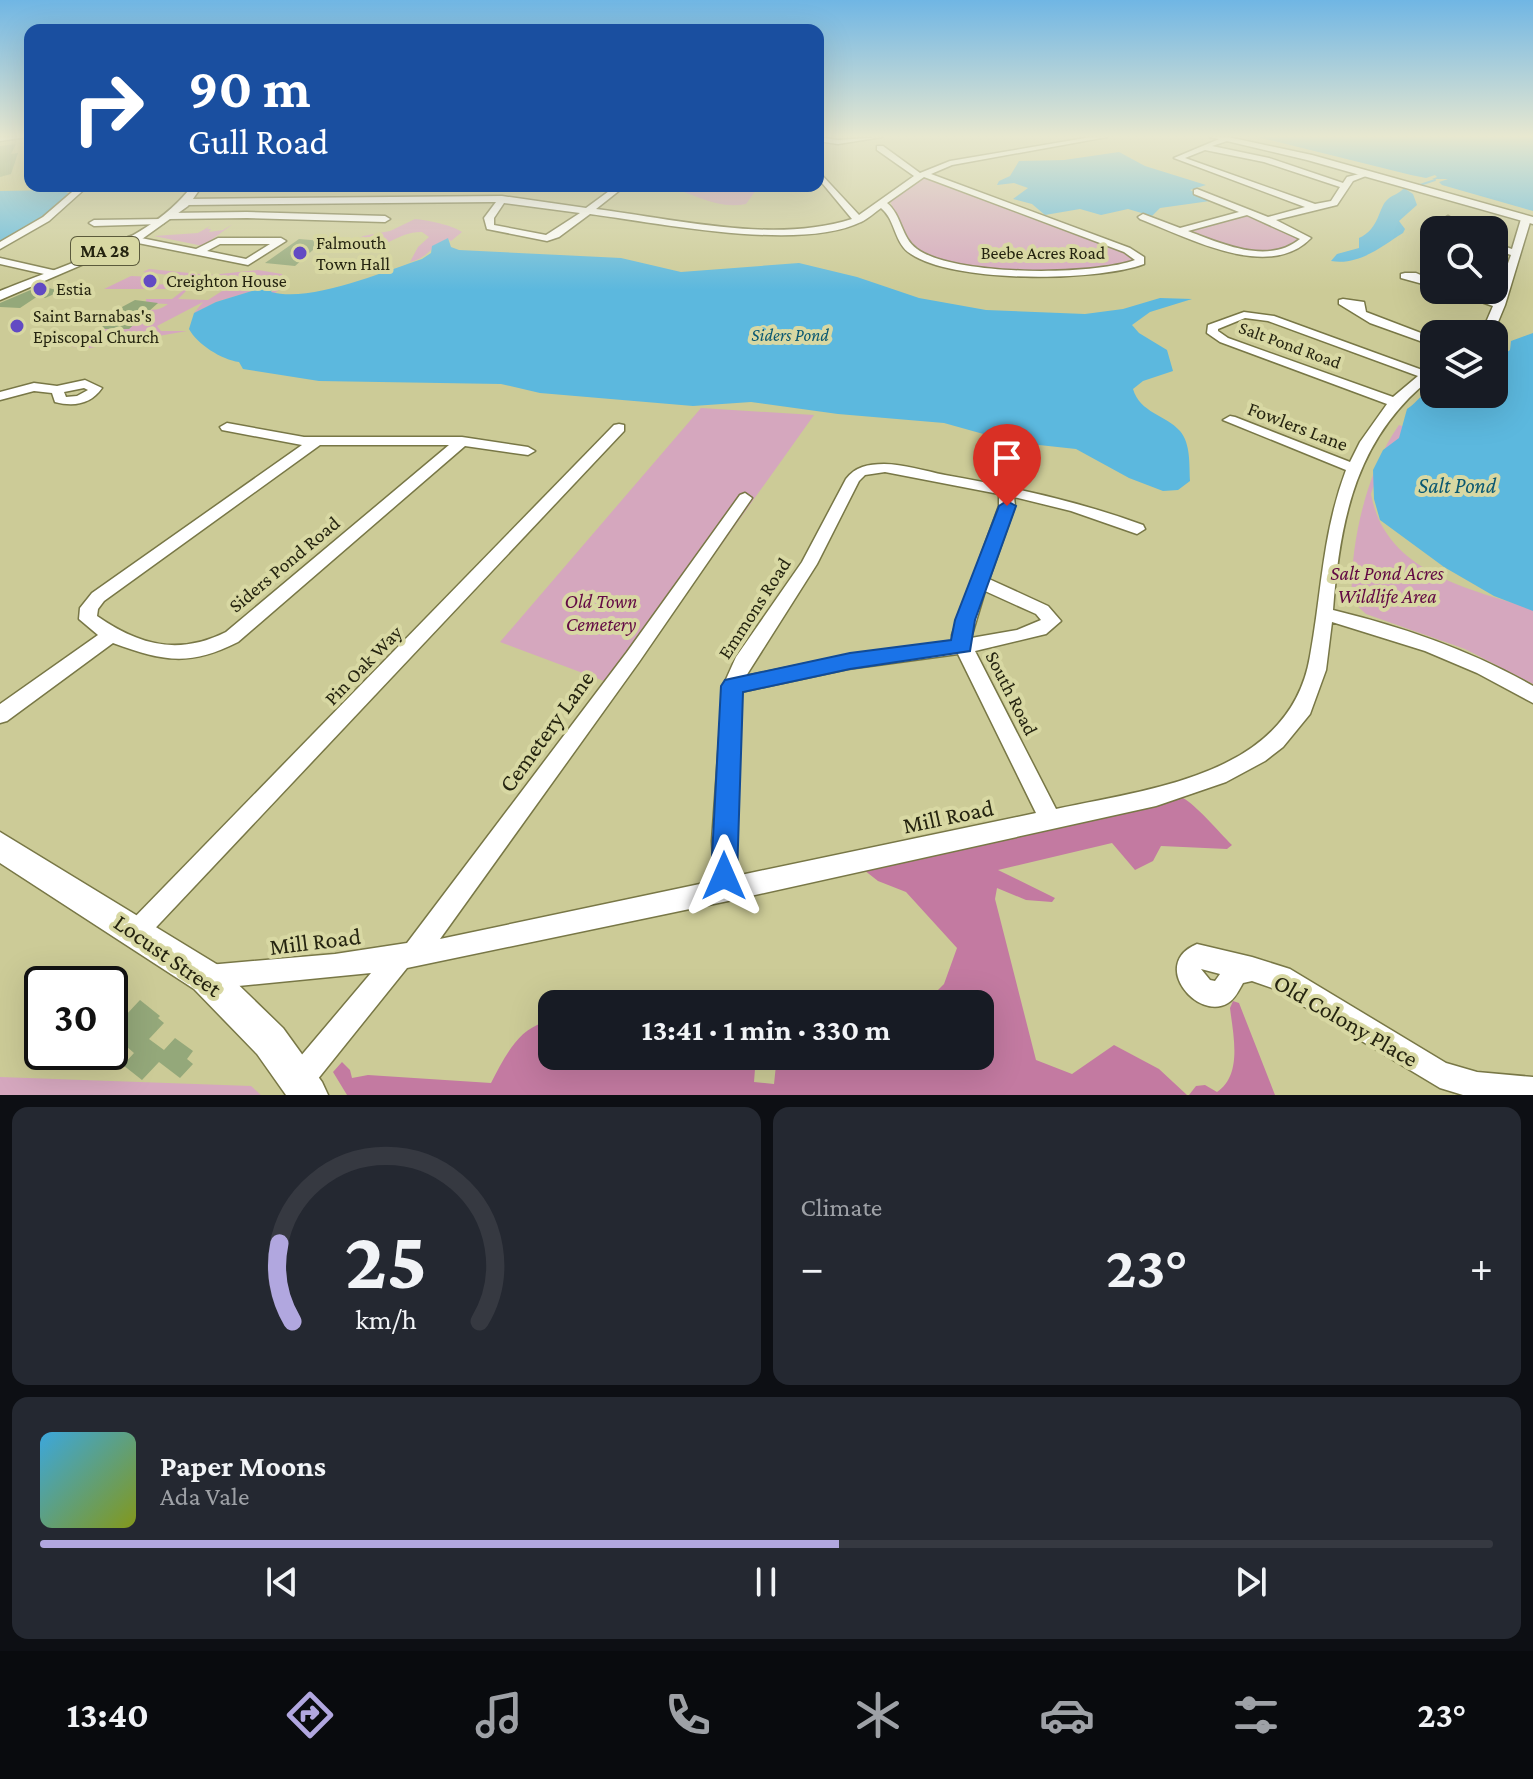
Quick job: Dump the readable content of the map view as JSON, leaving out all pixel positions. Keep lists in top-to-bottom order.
{
  "streets": {
    "highway": ["Locust Street"],
    "main road": ["MA 28"],
    "street": [
      "Beebe Acres Road",
      "Salt Pond Road",
      "Fowlers Lane",
      "Siders Pond Road",
      "Emmons Road",
      "Pin Oak Way",
      "South Road",
      "Cemetery Lane",
      "Mill Road",
      "Old Colony Place"
    ]
  },
  "crossings": [
    ["Salt Pond Road", "Mill Road"],
    ["Fowlers Lane", "Mill Road"],
    ["Emmons Road", "South Road"],
    ["Emmons Road", "Mill Road"],
    ["Pin Oak Way", "Locust Street"],
    ["South Road", "Mill Road"],
    ["Cemetery Lane", "Mill Road"],
    ["Cemetery Lane", "Locust Street"],
    ["Mill Road", "Locust Street"]
  ],
  "water": ["Siders Pond", "Salt Pond"],
  "parks": ["Salt Pond Acres Wildlife Area", "Old Town Cemetery"],
  "places": [
    "Falmouth Town Hall",
    "Creighton House",
    "Estia",
    "Saint Barnabas's Episcopal Church"
  ],
  "page": {
    "turn": ["90 m", "Gull Road"],
    "limit": "30",
    "trip": "13:41 · 1 min · 330 m",
    "tile": "Climate",
    "heat": ["−", "23°", "+"],
    "song": ["Paper Moons", "Ada Vale"],
    "tabs": ["13:40", "23°"],
    "gauge": ["25", "km/h"]
  }
}
